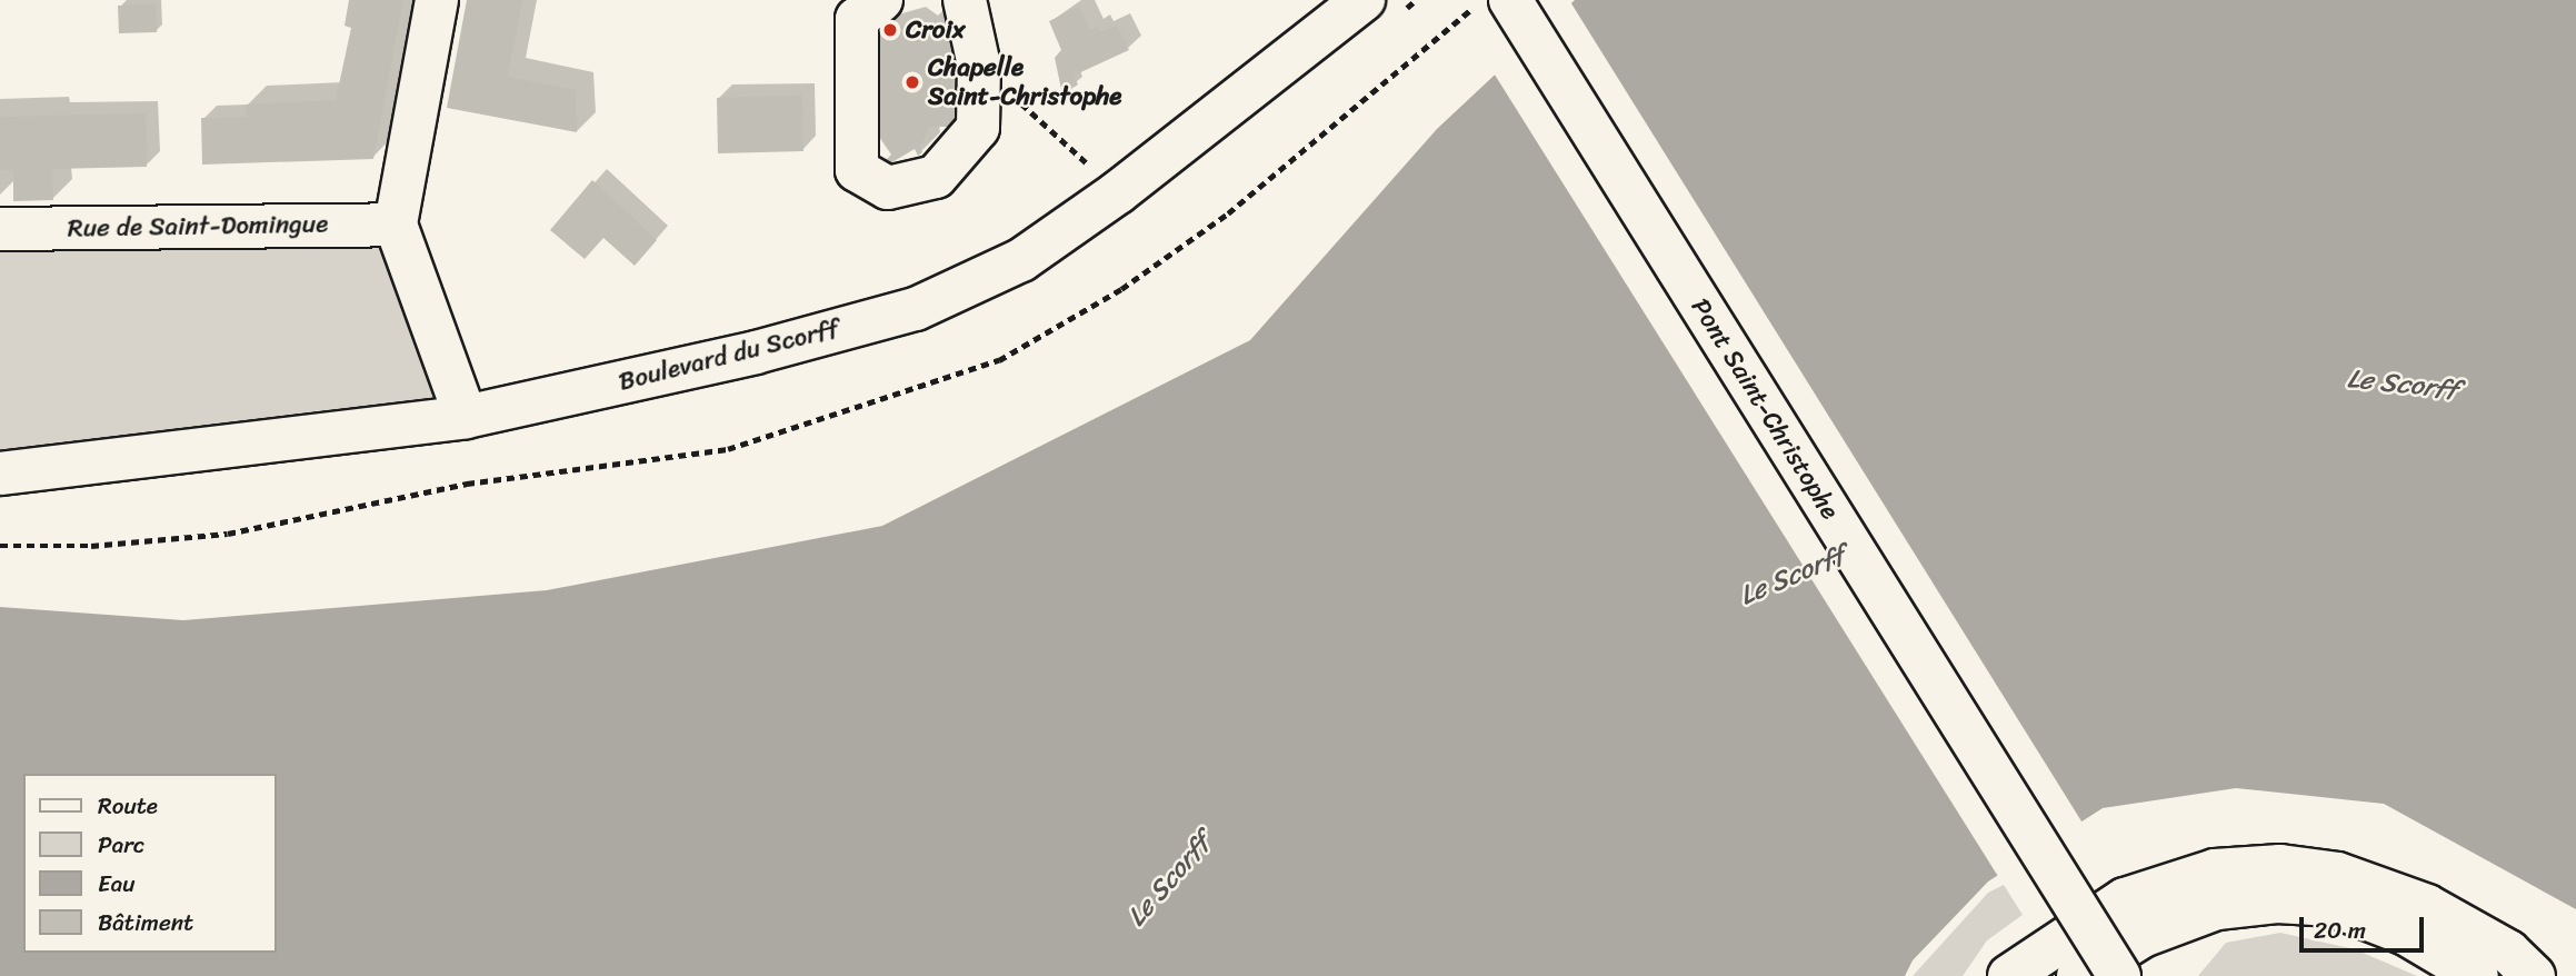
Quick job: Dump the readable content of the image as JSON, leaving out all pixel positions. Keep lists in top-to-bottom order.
{
  "streets": {
    "main road": ["Rue de Saint-Domingue", "Boulevard du Scorff", "Pont Saint-Christophe"]
  },
  "water": ["Le Scorff"],
  "places": ["Croix", "Chapelle Saint-Christophe"],
  "legend": [
    "Route",
    "Parc",
    "Eau",
    "Bâtiment"
  ],
  "scale_bar": "20 m"
}
